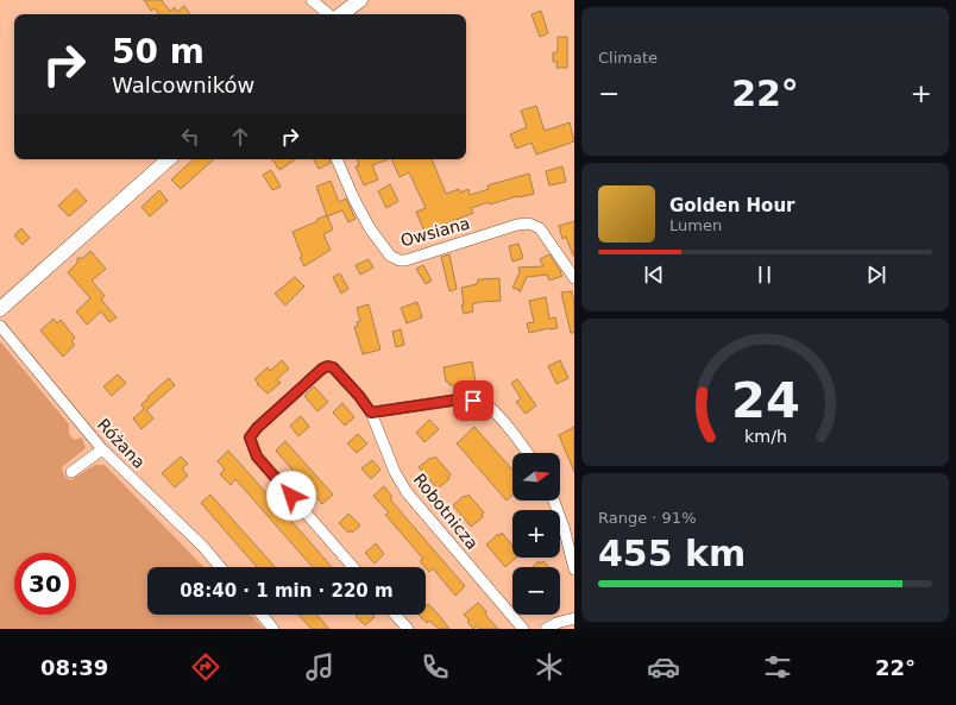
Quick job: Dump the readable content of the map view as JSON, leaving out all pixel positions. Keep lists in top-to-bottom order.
{
  "streets": {
    "street": ["Owsiana", "Różana", "Robotnicza"]
  },
  "north": "right",
  "page": {
    "tile": [
      "Climate",
      ["Range · 91%", "455 km"]
    ],
    "turn": ["50 m", "Walcowników"],
    "heat": ["−", "22°", "+"],
    "song": ["Golden Hour", "Lumen"],
    "map_buttons": ["+", "−"],
    "limit": "30",
    "trip": "08:40 · 1 min · 220 m",
    "tabs": ["08:39", "22°"],
    "gauge": ["24", "km/h"]
  }
}
